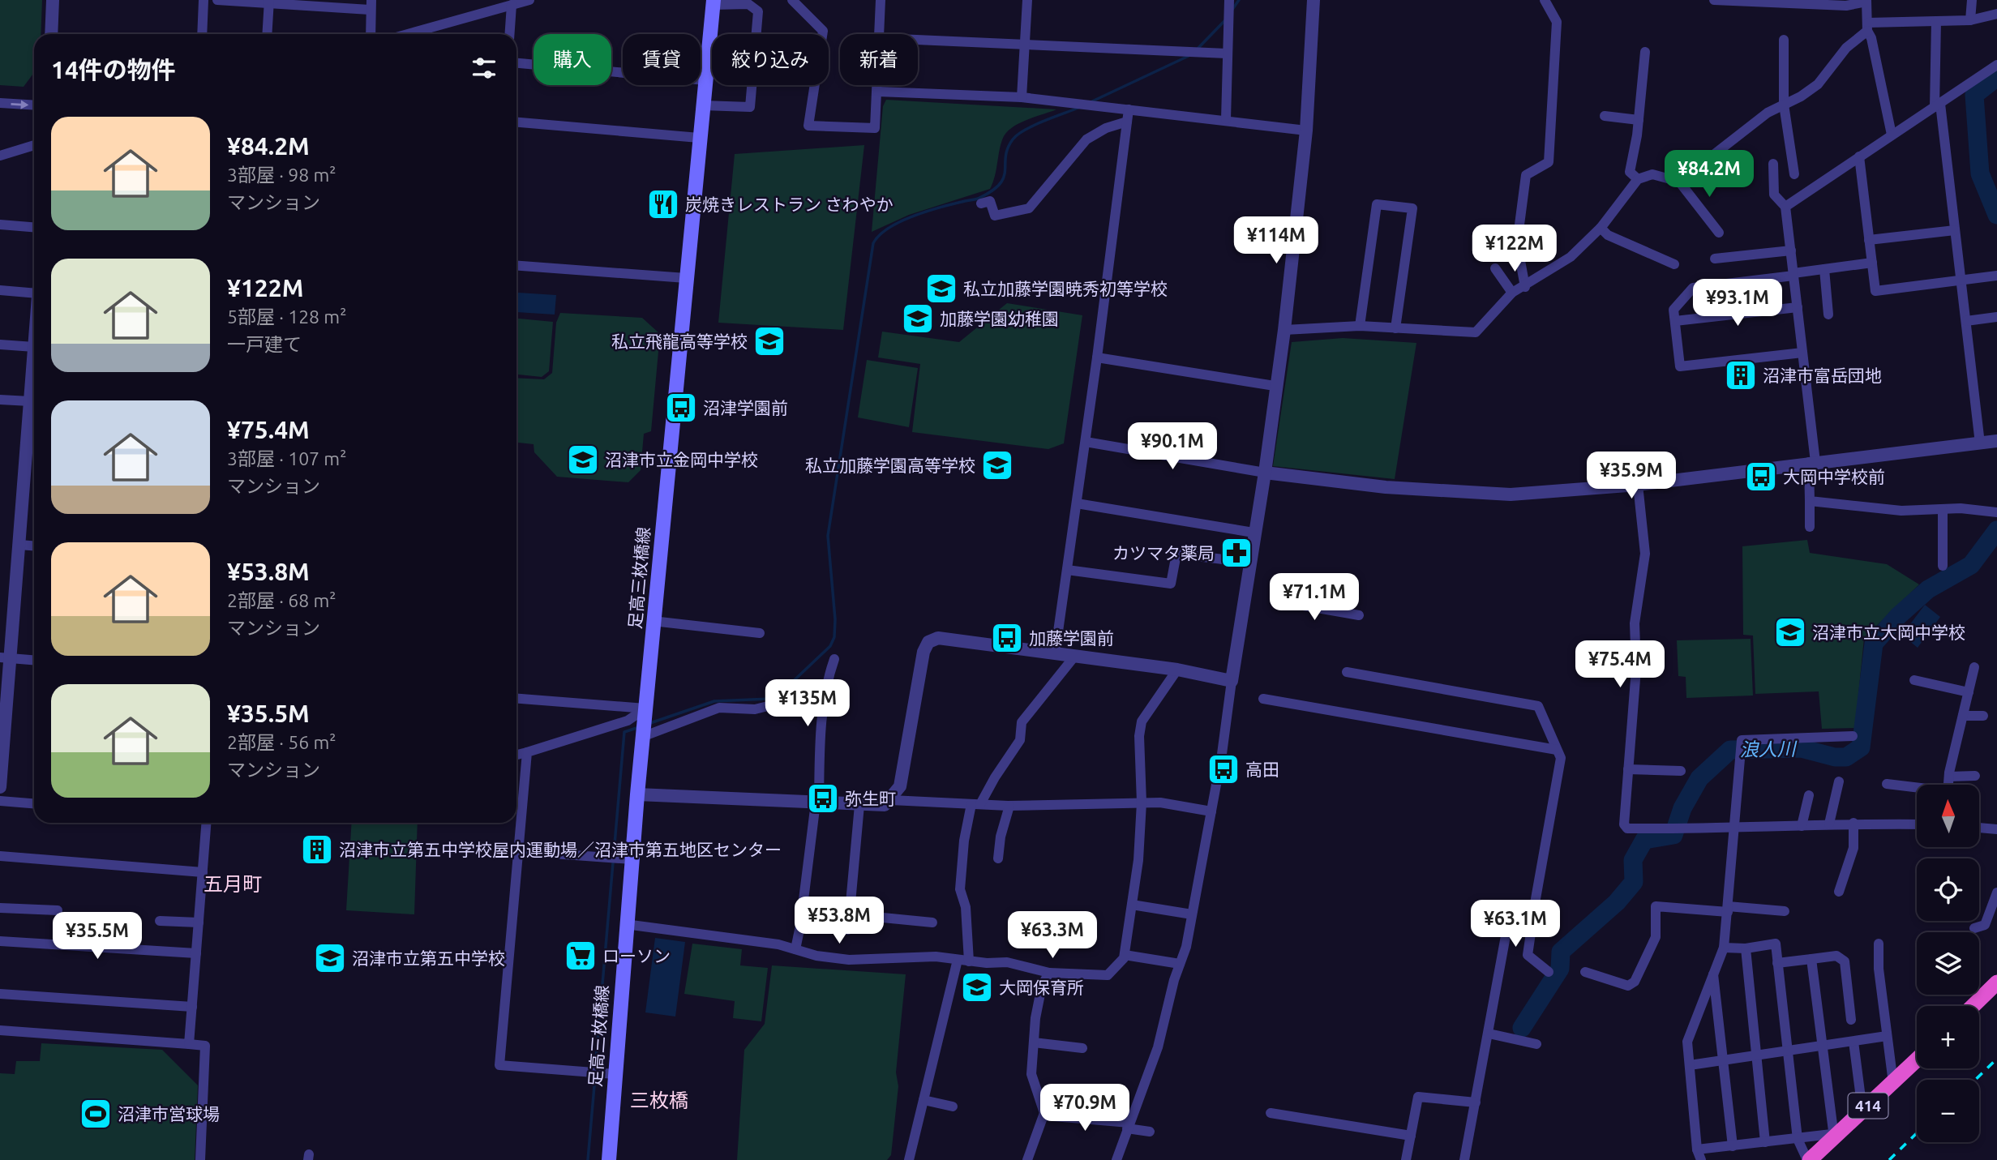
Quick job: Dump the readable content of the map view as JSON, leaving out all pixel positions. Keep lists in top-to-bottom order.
{
  "streets": {
    "highway": ["414"],
    "main road": ["足高三枚橋線"]
  },
  "districts": ["五月町", "三枚橋"],
  "water": ["浪人川"],
  "places": {
    "restaurant": ["炭焼きレストラン さわやか"],
    "school or university": [
      "私立加藤学園暁秀初等学校",
      "加藤学園幼稚園",
      "私立飛龍高等学校",
      "沼津市立金岡中学校",
      "私立加藤学園高等学校",
      "沼津市立大岡中学校",
      "沼津市立第五中学校",
      "大岡保育所"
    ],
    "building": ["沼津市富岳団地", "沼津市立第五中学校屋内運動場／沼津市第五地区センター"],
    "bus stop": [
      "沼津学園前",
      "大岡中学校前",
      "加藤学園前",
      "高田",
      "弥生町"
    ],
    "pharmacy": ["カツマタ薬局"],
    "supermarket": ["ローソン"],
    "sports": ["沼津市営球場"]
  },
  "north": "top",
  "page": {
    "chip": [
      "購入",
      "賃貸",
      "絞り込み",
      "新着"
    ],
    "heading": "14件の物件",
    "list": [
      {
        "name": "¥84.2M",
        "note": "3部屋 · 98 m² · マンション"
      },
      {
        "name": "¥122M",
        "note": "5部屋 · 128 m² · 一戸建て"
      },
      {
        "name": "¥75.4M",
        "note": "3部屋 · 107 m² · マンション"
      },
      {
        "name": "¥53.8M",
        "note": "2部屋 · 68 m² · マンション"
      },
      {
        "name": "¥35.5M",
        "note": "2部屋 · 56 m² · マンション"
      }
    ],
    "price": [
      "¥84.2M",
      "¥114M",
      "¥122M",
      "¥93.1M",
      "¥90.1M",
      "¥35.9M",
      "¥71.1M",
      "¥75.4M",
      "¥135M",
      "¥53.8M",
      "¥63.1M",
      "¥63.3M",
      "¥35.5M",
      "¥70.9M"
    ],
    "map_buttons": ["+", "−"]
  }
}
